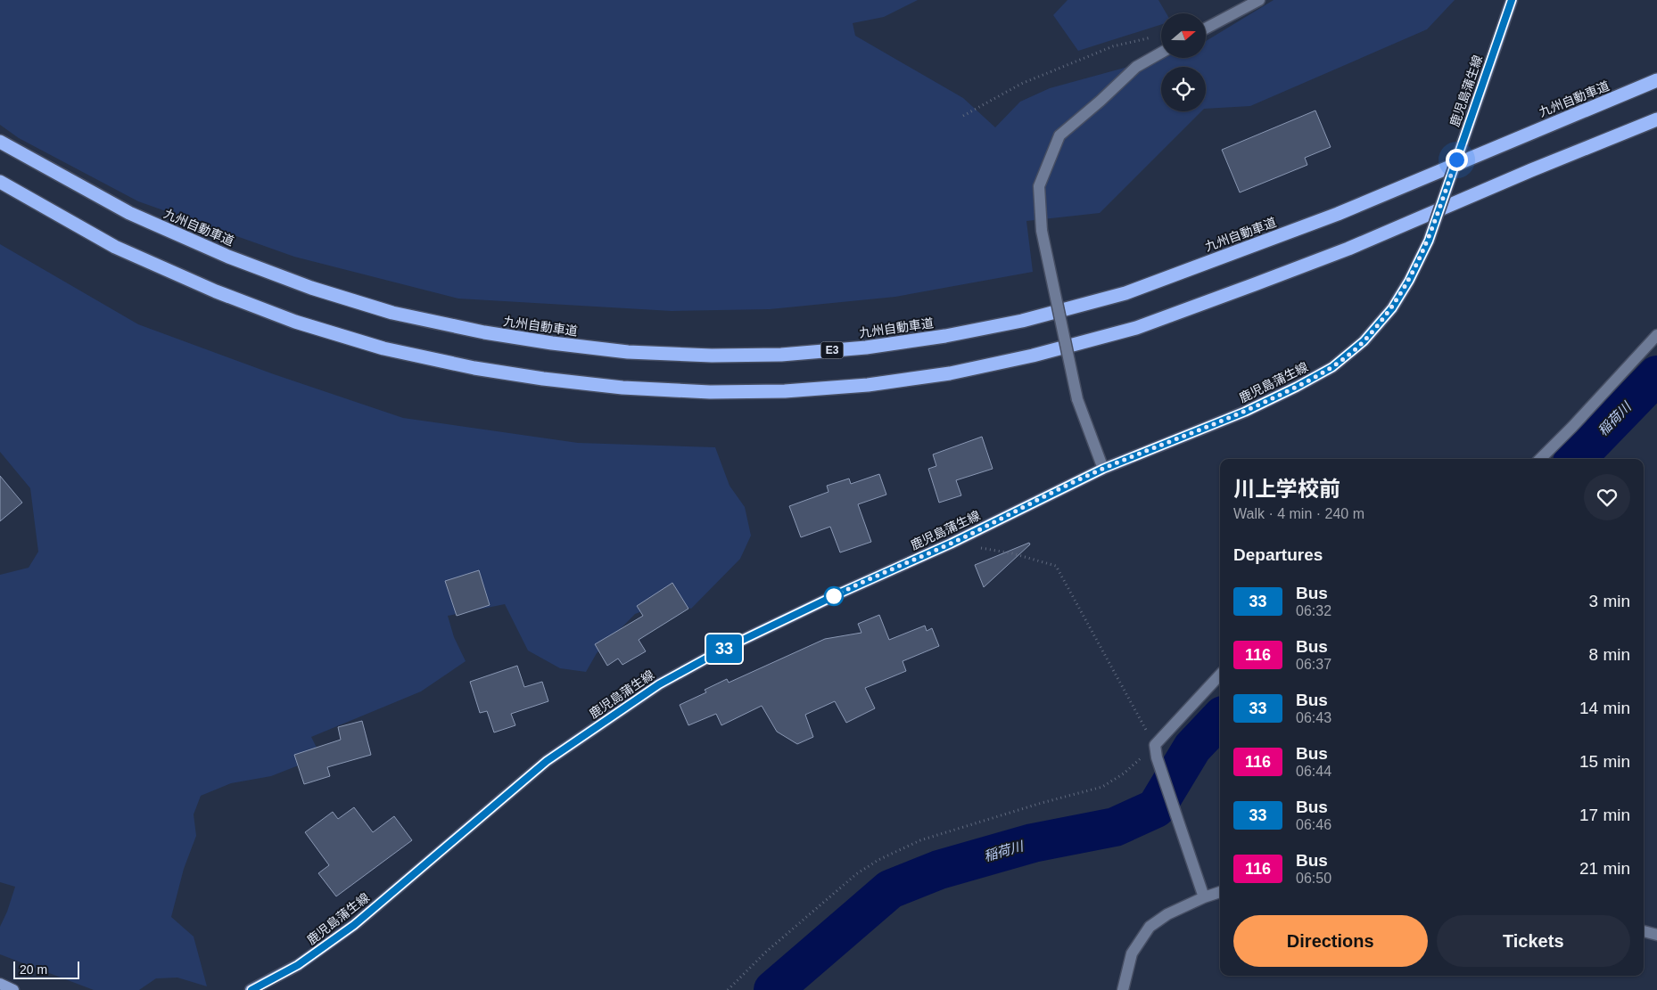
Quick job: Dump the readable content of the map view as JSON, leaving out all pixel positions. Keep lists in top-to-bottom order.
{
  "streets": {
    "highway": ["九州自動車道", "E3"],
    "main road": ["鹿児島蒲生線"]
  },
  "water": ["稲荷川"],
  "lines": ["bus line 33"],
  "scale_bar": "20 m",
  "north": "right",
  "page": {
    "on_map": "33",
    "heading": [
      ["川上学校前", "Walk · 4 min · 240 m"],
      "Departures"
    ],
    "list": [
      {
        "mark": "33",
        "name": "Bus",
        "note": "06:32",
        "value": "3 min"
      },
      {
        "mark": "116",
        "name": "Bus",
        "note": "06:37",
        "value": "8 min"
      },
      {
        "mark": "33",
        "name": "Bus",
        "note": "06:43",
        "value": "14 min"
      },
      {
        "mark": "116",
        "name": "Bus",
        "note": "06:44",
        "value": "15 min"
      },
      {
        "mark": "33",
        "name": "Bus",
        "note": "06:46",
        "value": "17 min"
      },
      {
        "mark": "116",
        "name": "Bus",
        "note": "06:50",
        "value": "21 min"
      }
    ],
    "buttons": ["Directions", "Tickets"],
    "scale": "20 m"
  }
}
